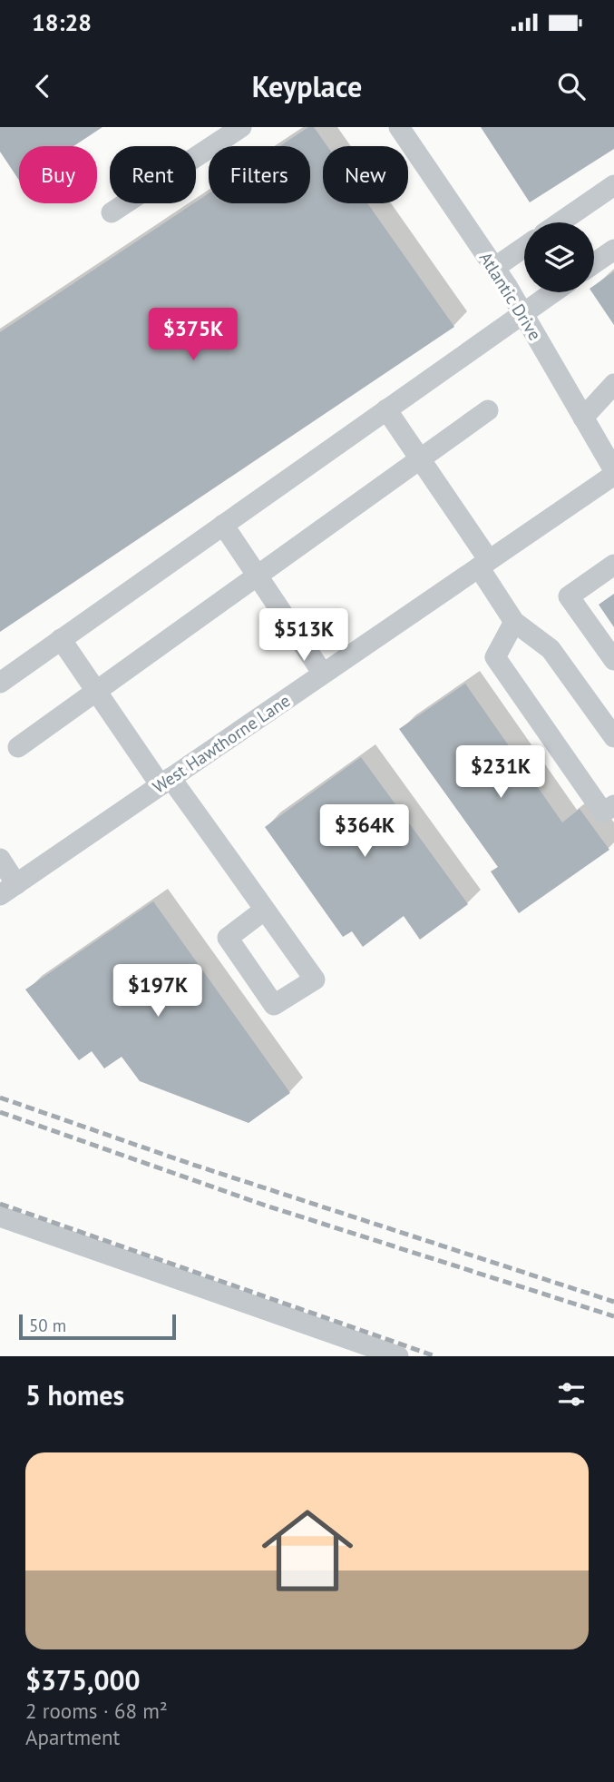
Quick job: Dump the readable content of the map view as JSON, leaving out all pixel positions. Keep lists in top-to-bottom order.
{
  "streets": {
    "street": ["Atlantic Drive", "West Hawthorne Lane"]
  },
  "crossings": [
    ["Atlantic Drive", "West Hawthorne Lane"]
  ],
  "scale_bar": "50 m",
  "page": {
    "status": "18:28",
    "header": "Keyplace",
    "chip": [
      "Buy",
      "Rent",
      "Filters",
      "New"
    ],
    "price": [
      "$375K",
      "$513K",
      "$231K",
      "$364K",
      "$197K"
    ],
    "scale": "50 m",
    "heading": "5 homes",
    "list": [
      {
        "name": "$375,000",
        "note": "2 rooms · 68 m² · Apartment"
      }
    ]
  }
}
